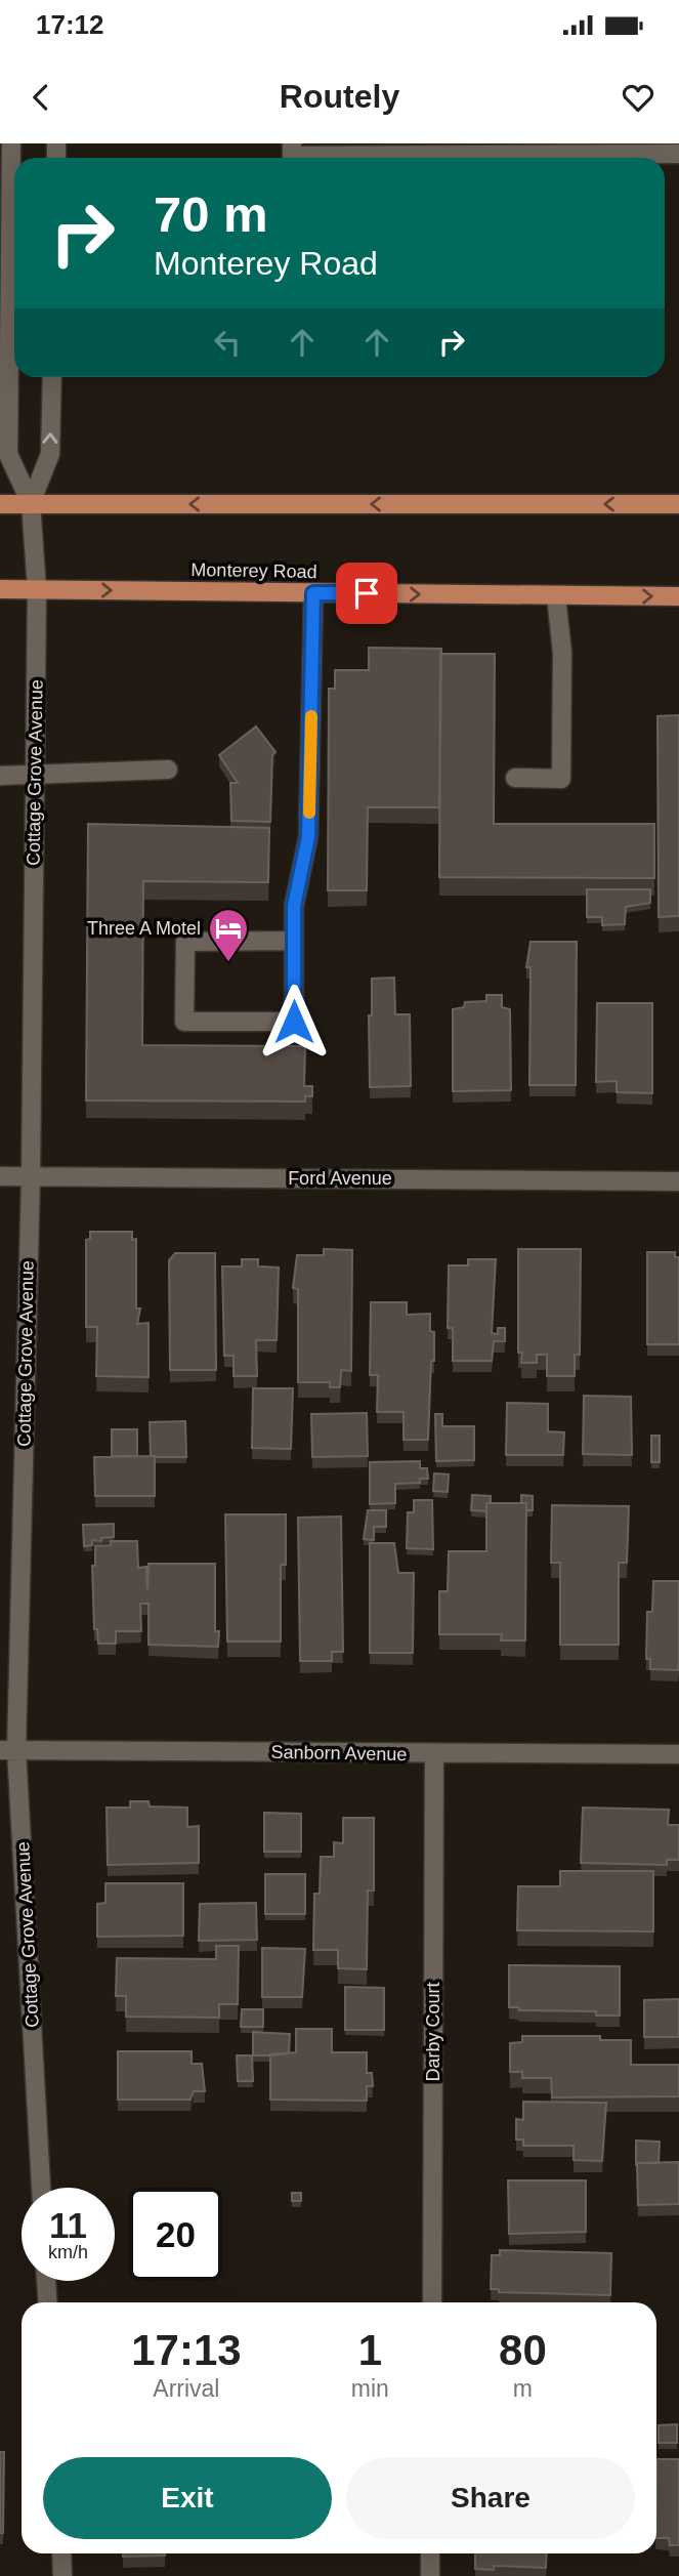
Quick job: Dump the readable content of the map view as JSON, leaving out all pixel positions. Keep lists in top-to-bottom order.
{
  "streets": {
    "main road": ["Monterey Road"],
    "street": [
      "Cottage Grove Avenue",
      "Ford Avenue",
      "Sanborn Avenue",
      "Darby Court"
    ]
  },
  "crossings": [
    ["Monterey Road", "Cottage Grove Avenue"],
    ["Cottage Grove Avenue", "Ford Avenue"],
    ["Cottage Grove Avenue", "Sanborn Avenue"],
    ["Sanborn Avenue", "Darby Court"]
  ],
  "places": {
    "hotel": ["Three A Motel"]
  },
  "page": {
    "status": "17:12",
    "header": "Routely",
    "turn": ["70 m", "Monterey Road"],
    "speed": "11 km/h",
    "limit": "20",
    "eta": [
      "17:13",
      "Arrival",
      "1",
      "min",
      "80",
      "m"
    ],
    "buttons": ["Exit", "Share"]
  }
}
